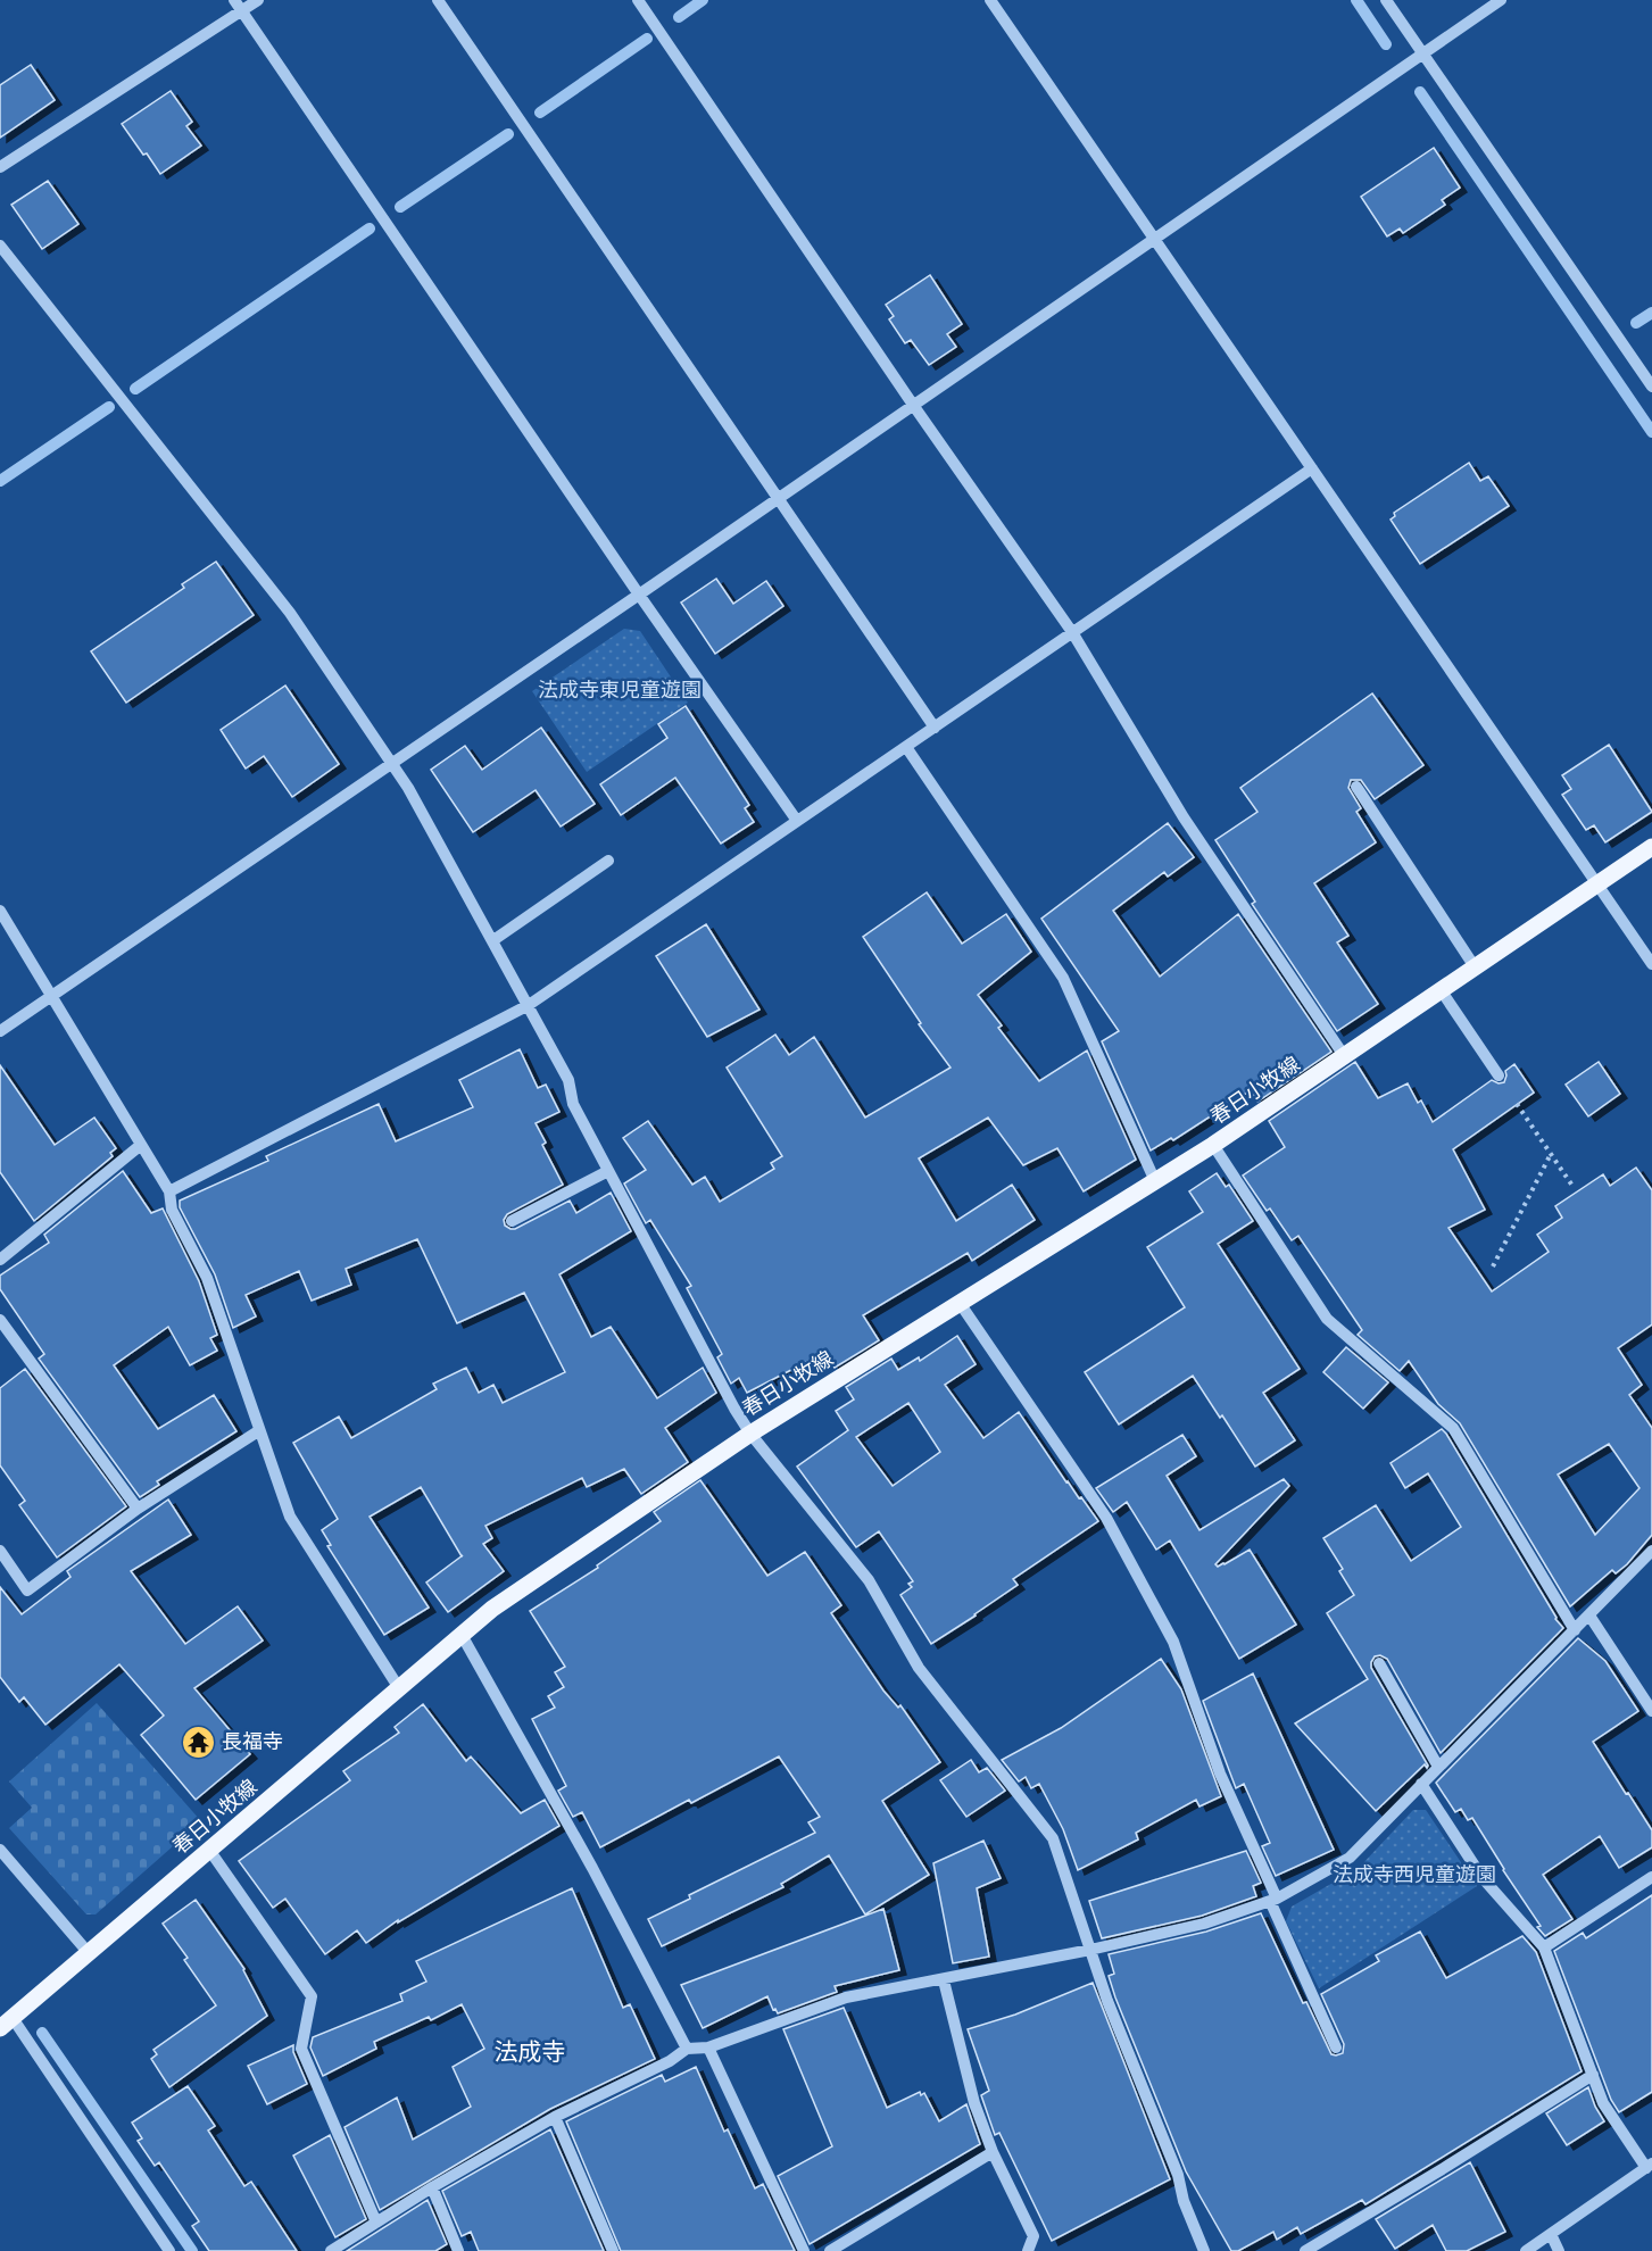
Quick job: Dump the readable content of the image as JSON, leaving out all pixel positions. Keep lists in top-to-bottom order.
{
  "streets": {
    "main road": ["春日小牧線"]
  },
  "districts": ["法成寺"],
  "parks": ["法成寺東児童遊園", "法成寺西児童遊園"],
  "places": {
    "temple": ["長福寺"]
  }
}
